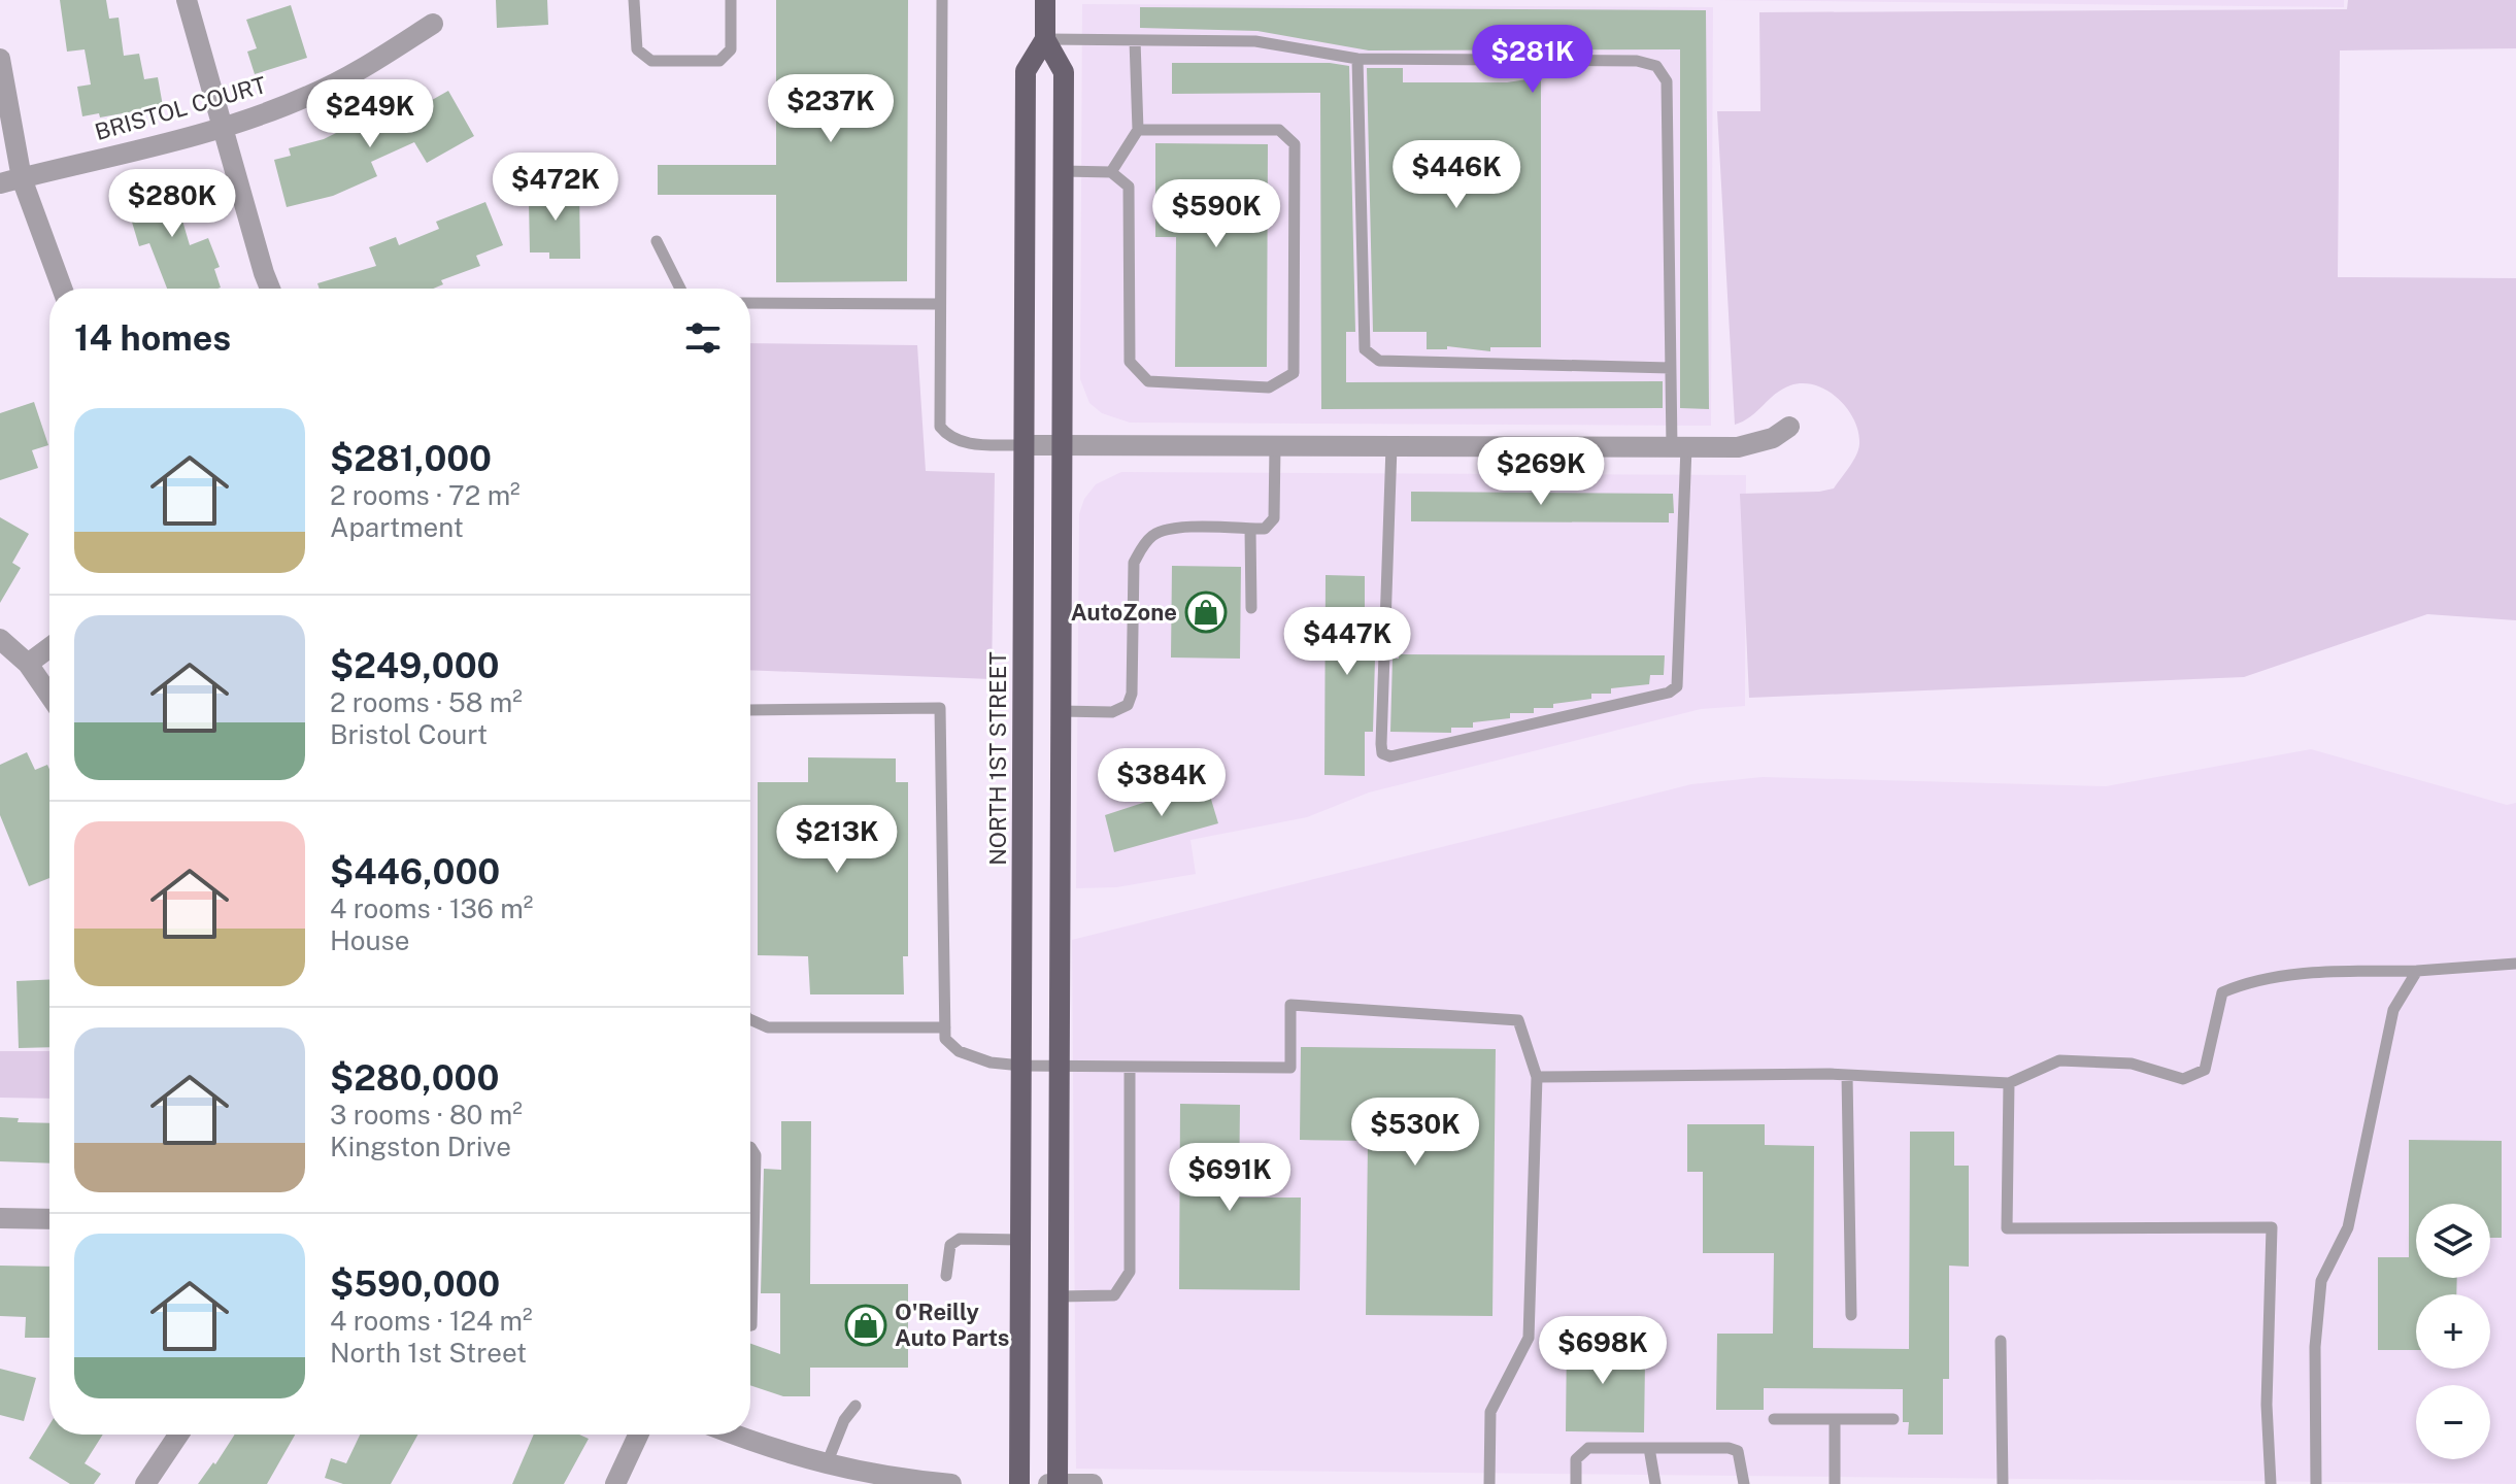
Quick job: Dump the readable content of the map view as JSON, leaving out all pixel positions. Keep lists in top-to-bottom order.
{
  "streets": {
    "main road": ["NORTH 1ST STREET"],
    "street": ["BRISTOL COURT"]
  },
  "places": {
    "shop": ["AutoZone", "O'Reilly Auto Parts"]
  },
  "page": {
    "price": [
      "$281K",
      "$237K",
      "$249K",
      "$446K",
      "$472K",
      "$280K",
      "$590K",
      "$269K",
      "$447K",
      "$384K",
      "$213K",
      "$530K",
      "$691K",
      "$698K"
    ],
    "heading": "14 homes",
    "list": [
      {
        "name": "$281,000",
        "note": "2 rooms · 72 m² · Apartment"
      },
      {
        "name": "$249,000",
        "note": "2 rooms · 58 m² · Bristol Court"
      },
      {
        "name": "$446,000",
        "note": "4 rooms · 136 m² · House"
      },
      {
        "name": "$280,000",
        "note": "3 rooms · 80 m² · Kingston Drive"
      },
      {
        "name": "$590,000",
        "note": "4 rooms · 124 m² · North 1st Street"
      }
    ],
    "map_buttons": ["+", "−"]
  }
}
